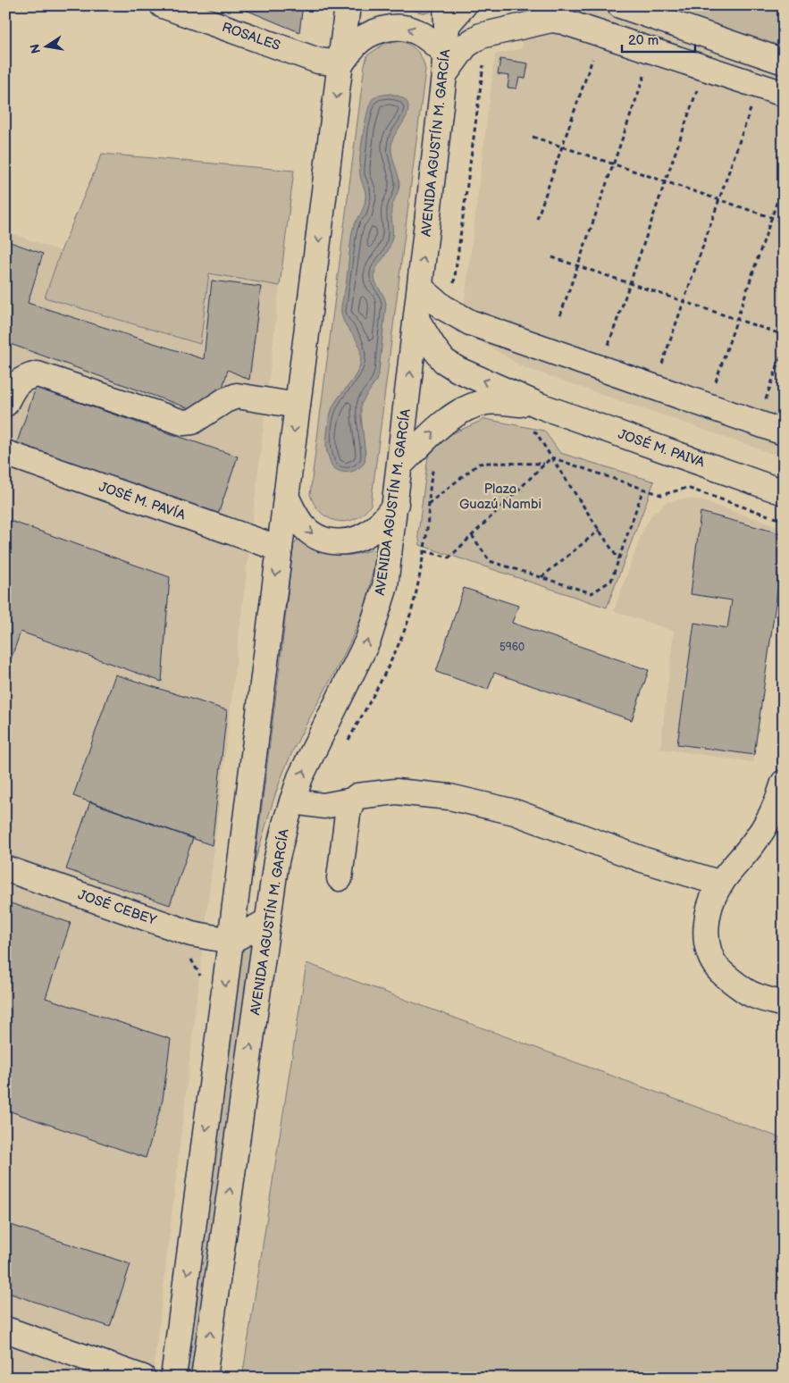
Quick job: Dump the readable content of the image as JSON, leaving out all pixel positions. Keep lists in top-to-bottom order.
{
  "streets": {
    "main road": [
      "ROSALES",
      "AVENIDA AGUSTÍN M. GARCÍA",
      "JOSÉ M. PAIVA",
      "JOSÉ M. PAVÍA",
      "JOSÉ CEBEY"
    ]
  },
  "parks": ["Plaza Guazú Nambi"],
  "house_numbers": ["5960"],
  "scale_bar": "20 m",
  "north": "left"
}
